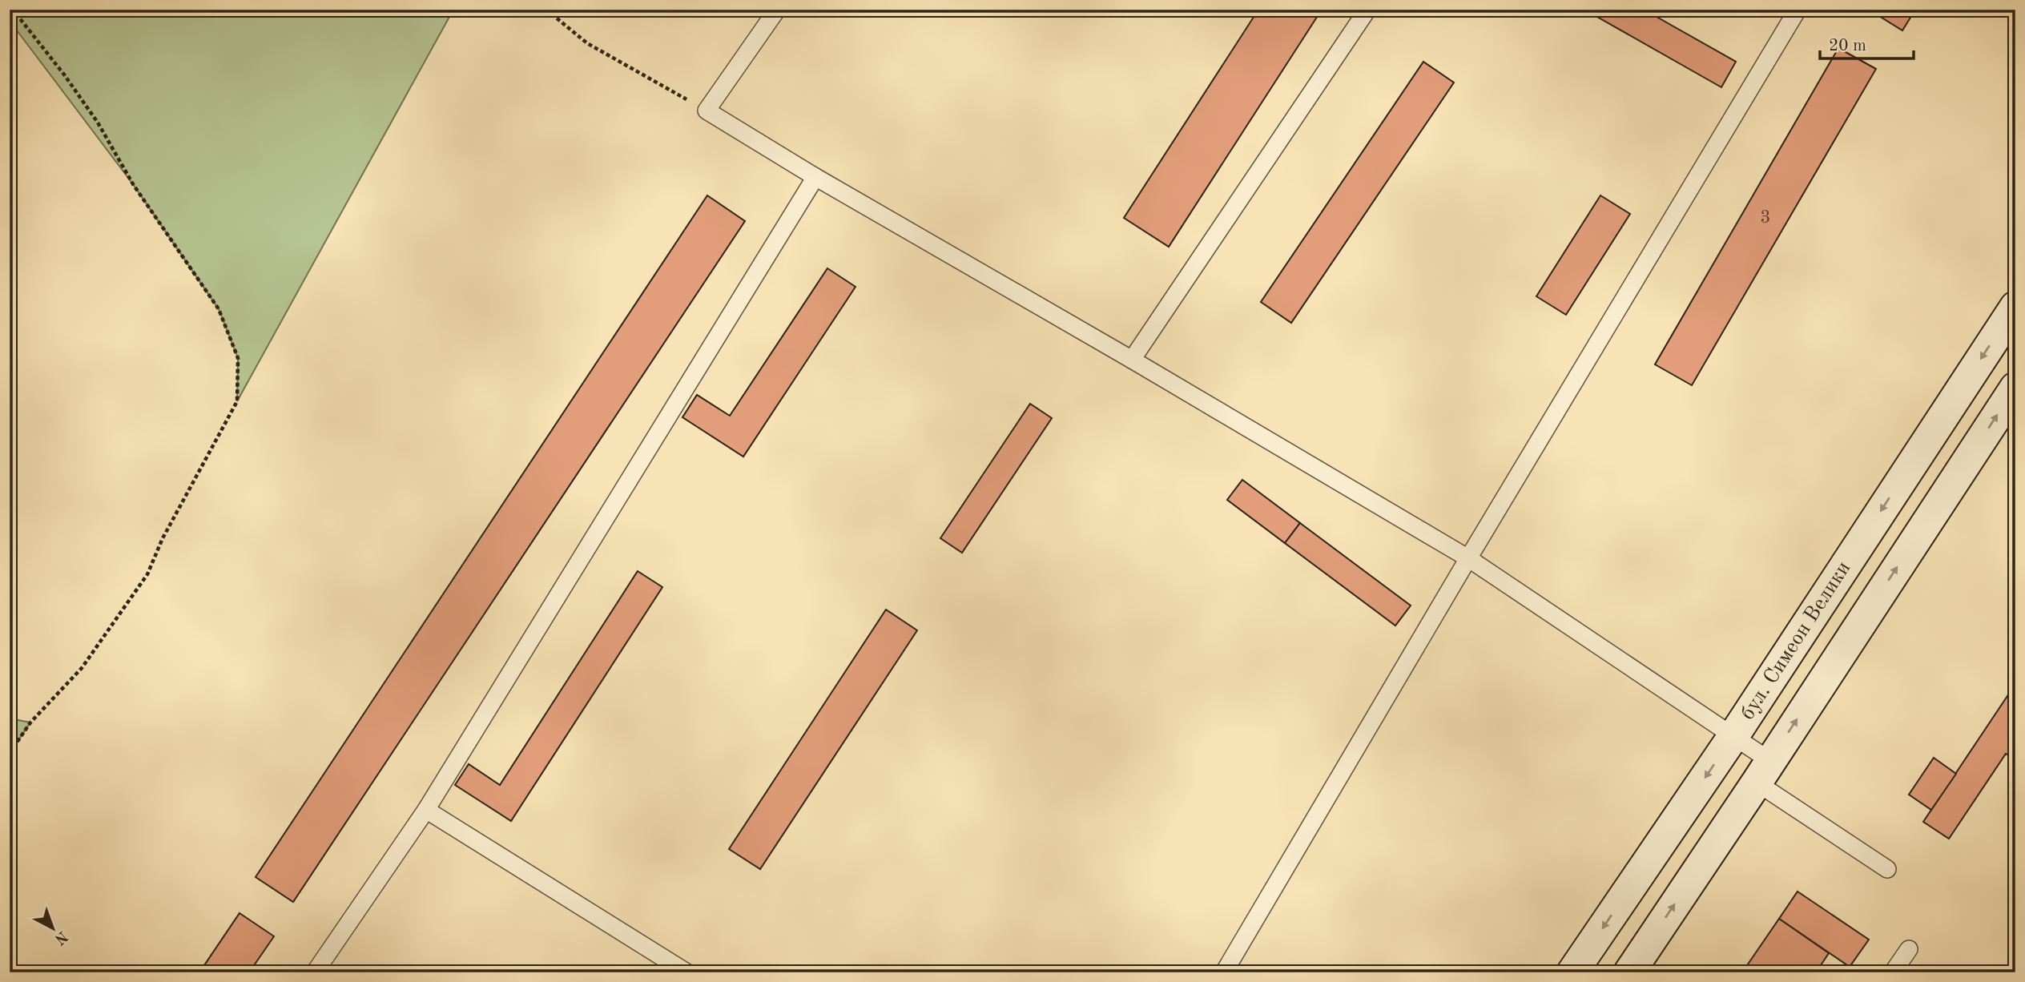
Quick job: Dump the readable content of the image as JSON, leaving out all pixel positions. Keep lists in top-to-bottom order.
{
  "streets": {
    "main road": ["бул. Симеон Велики"]
  },
  "house_numbers": ["3"],
  "scale_bar": "20 m",
  "north": "bottom right"
}
